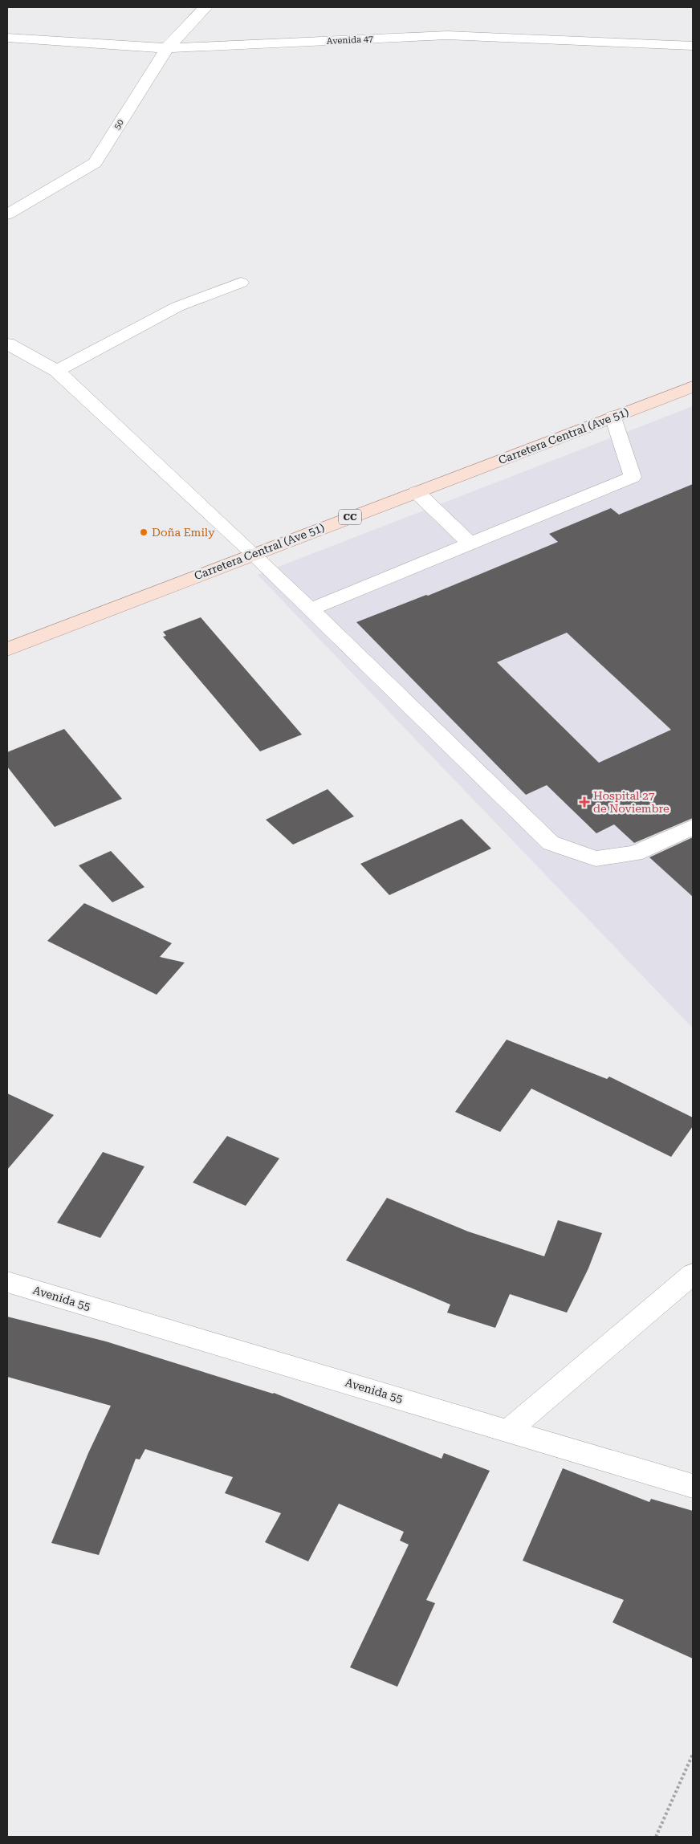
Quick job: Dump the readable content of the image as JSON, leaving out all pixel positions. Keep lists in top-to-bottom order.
{
  "streets": {
    "main road": ["Carretera Central (Ave 51)", "CC"],
    "street": ["Avenida 47", "50", "Avenida 55"]
  },
  "crossings": [
    ["Avenida 47", "50"]
  ],
  "places": {
    "other": ["Doña Emily"],
    "health": ["Hospital 27 de Noviembre"]
  }
}
